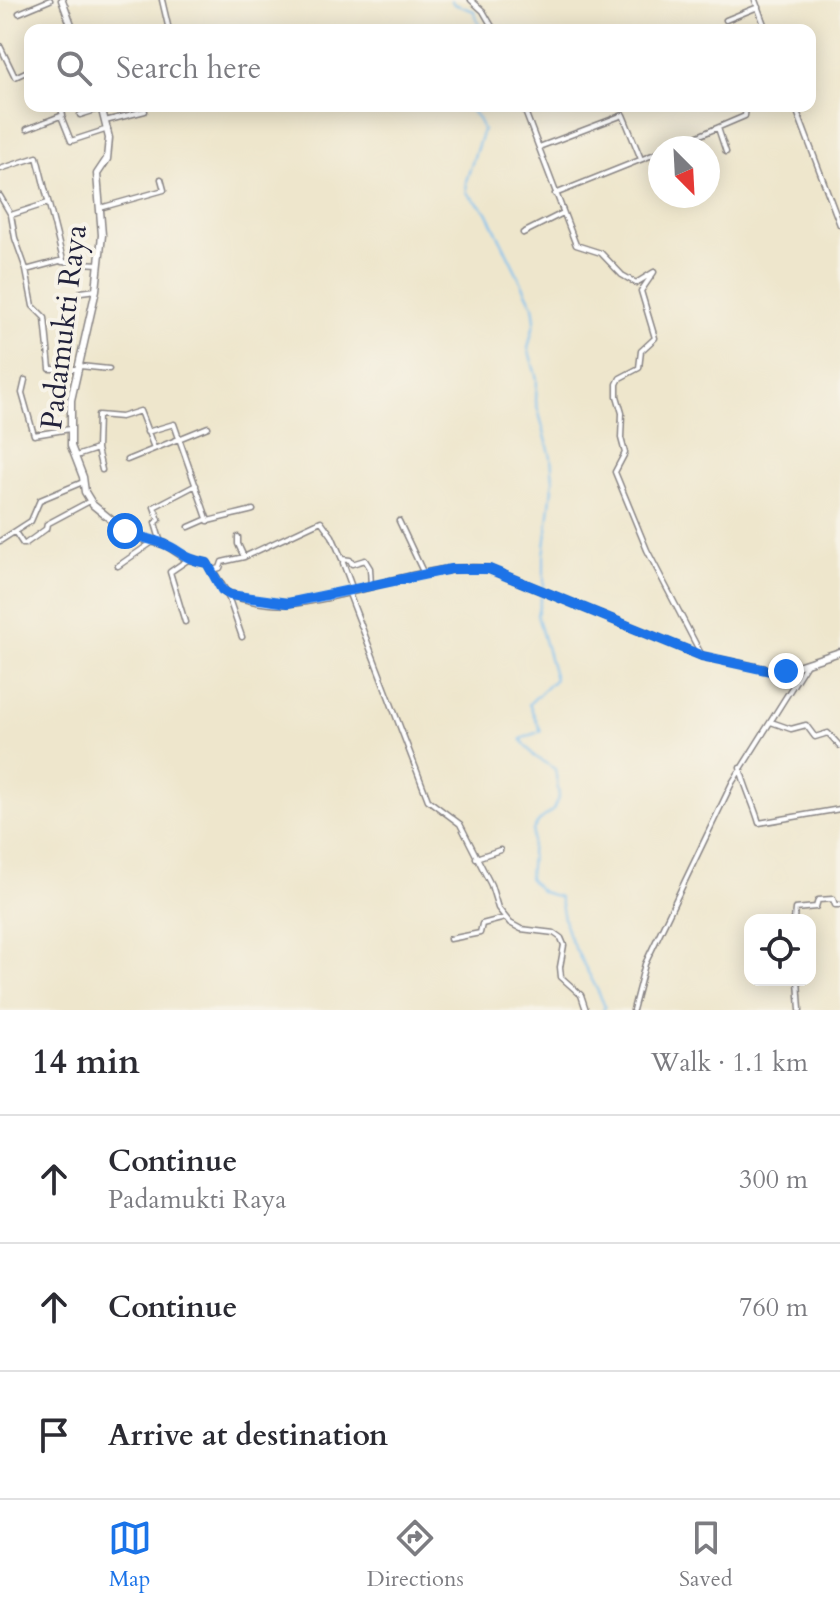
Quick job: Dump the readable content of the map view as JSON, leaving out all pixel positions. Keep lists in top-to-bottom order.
{
  "streets": {
    "street": ["Padamukti Raya"]
  },
  "north": "bottom right",
  "page": {
    "search": "Search here",
    "heading": ["14 min", "Walk · 1.1 km"],
    "list": [
      ["Continue", "Padamukti Raya", "300 m"],
      ["Continue", "760 m"],
      "Arrive at destination"
    ],
    "nav": ["Map", "Directions", "Saved"]
  }
}
